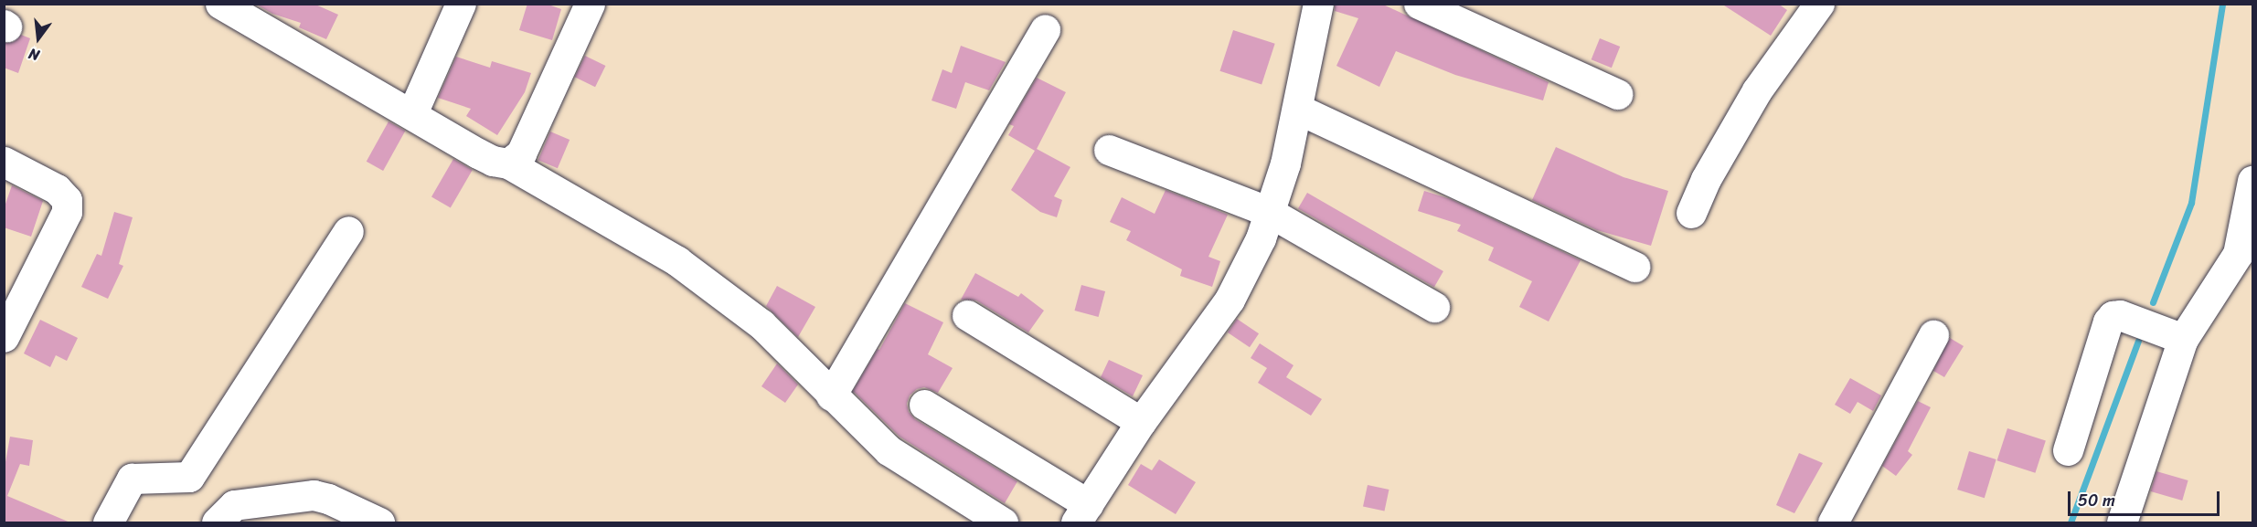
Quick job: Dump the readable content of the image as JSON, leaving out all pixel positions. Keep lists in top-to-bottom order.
{
  "scale_bar": "50 m",
  "north": "bottom"
}
